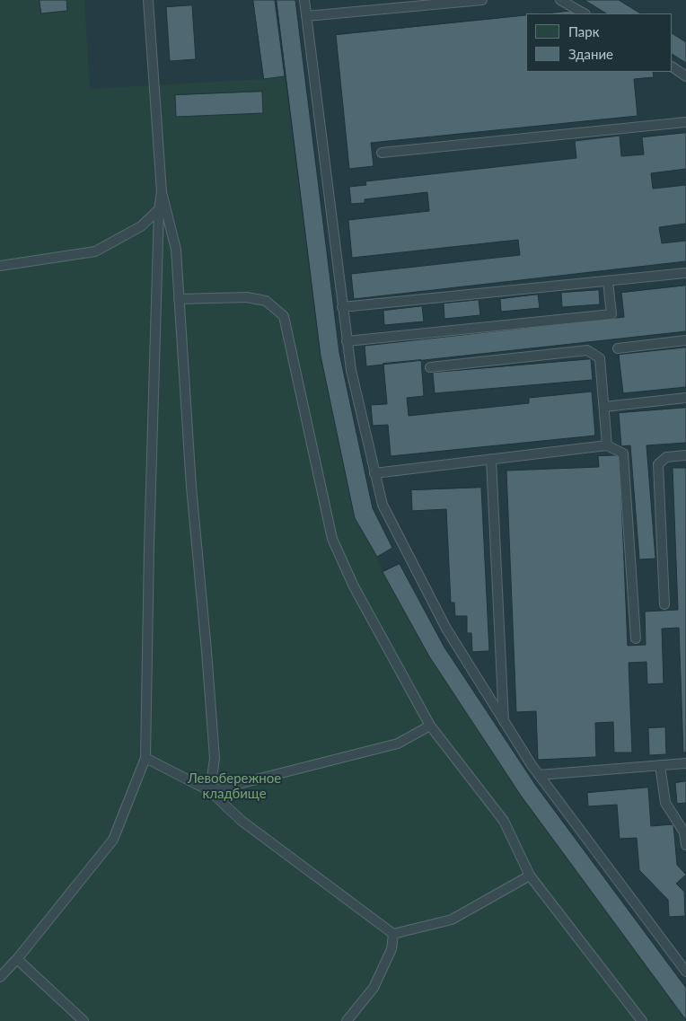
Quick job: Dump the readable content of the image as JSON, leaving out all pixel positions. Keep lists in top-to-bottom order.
{
  "parks": ["Левобережное кладбище"],
  "legend": ["Парк", "Здание"]
}
